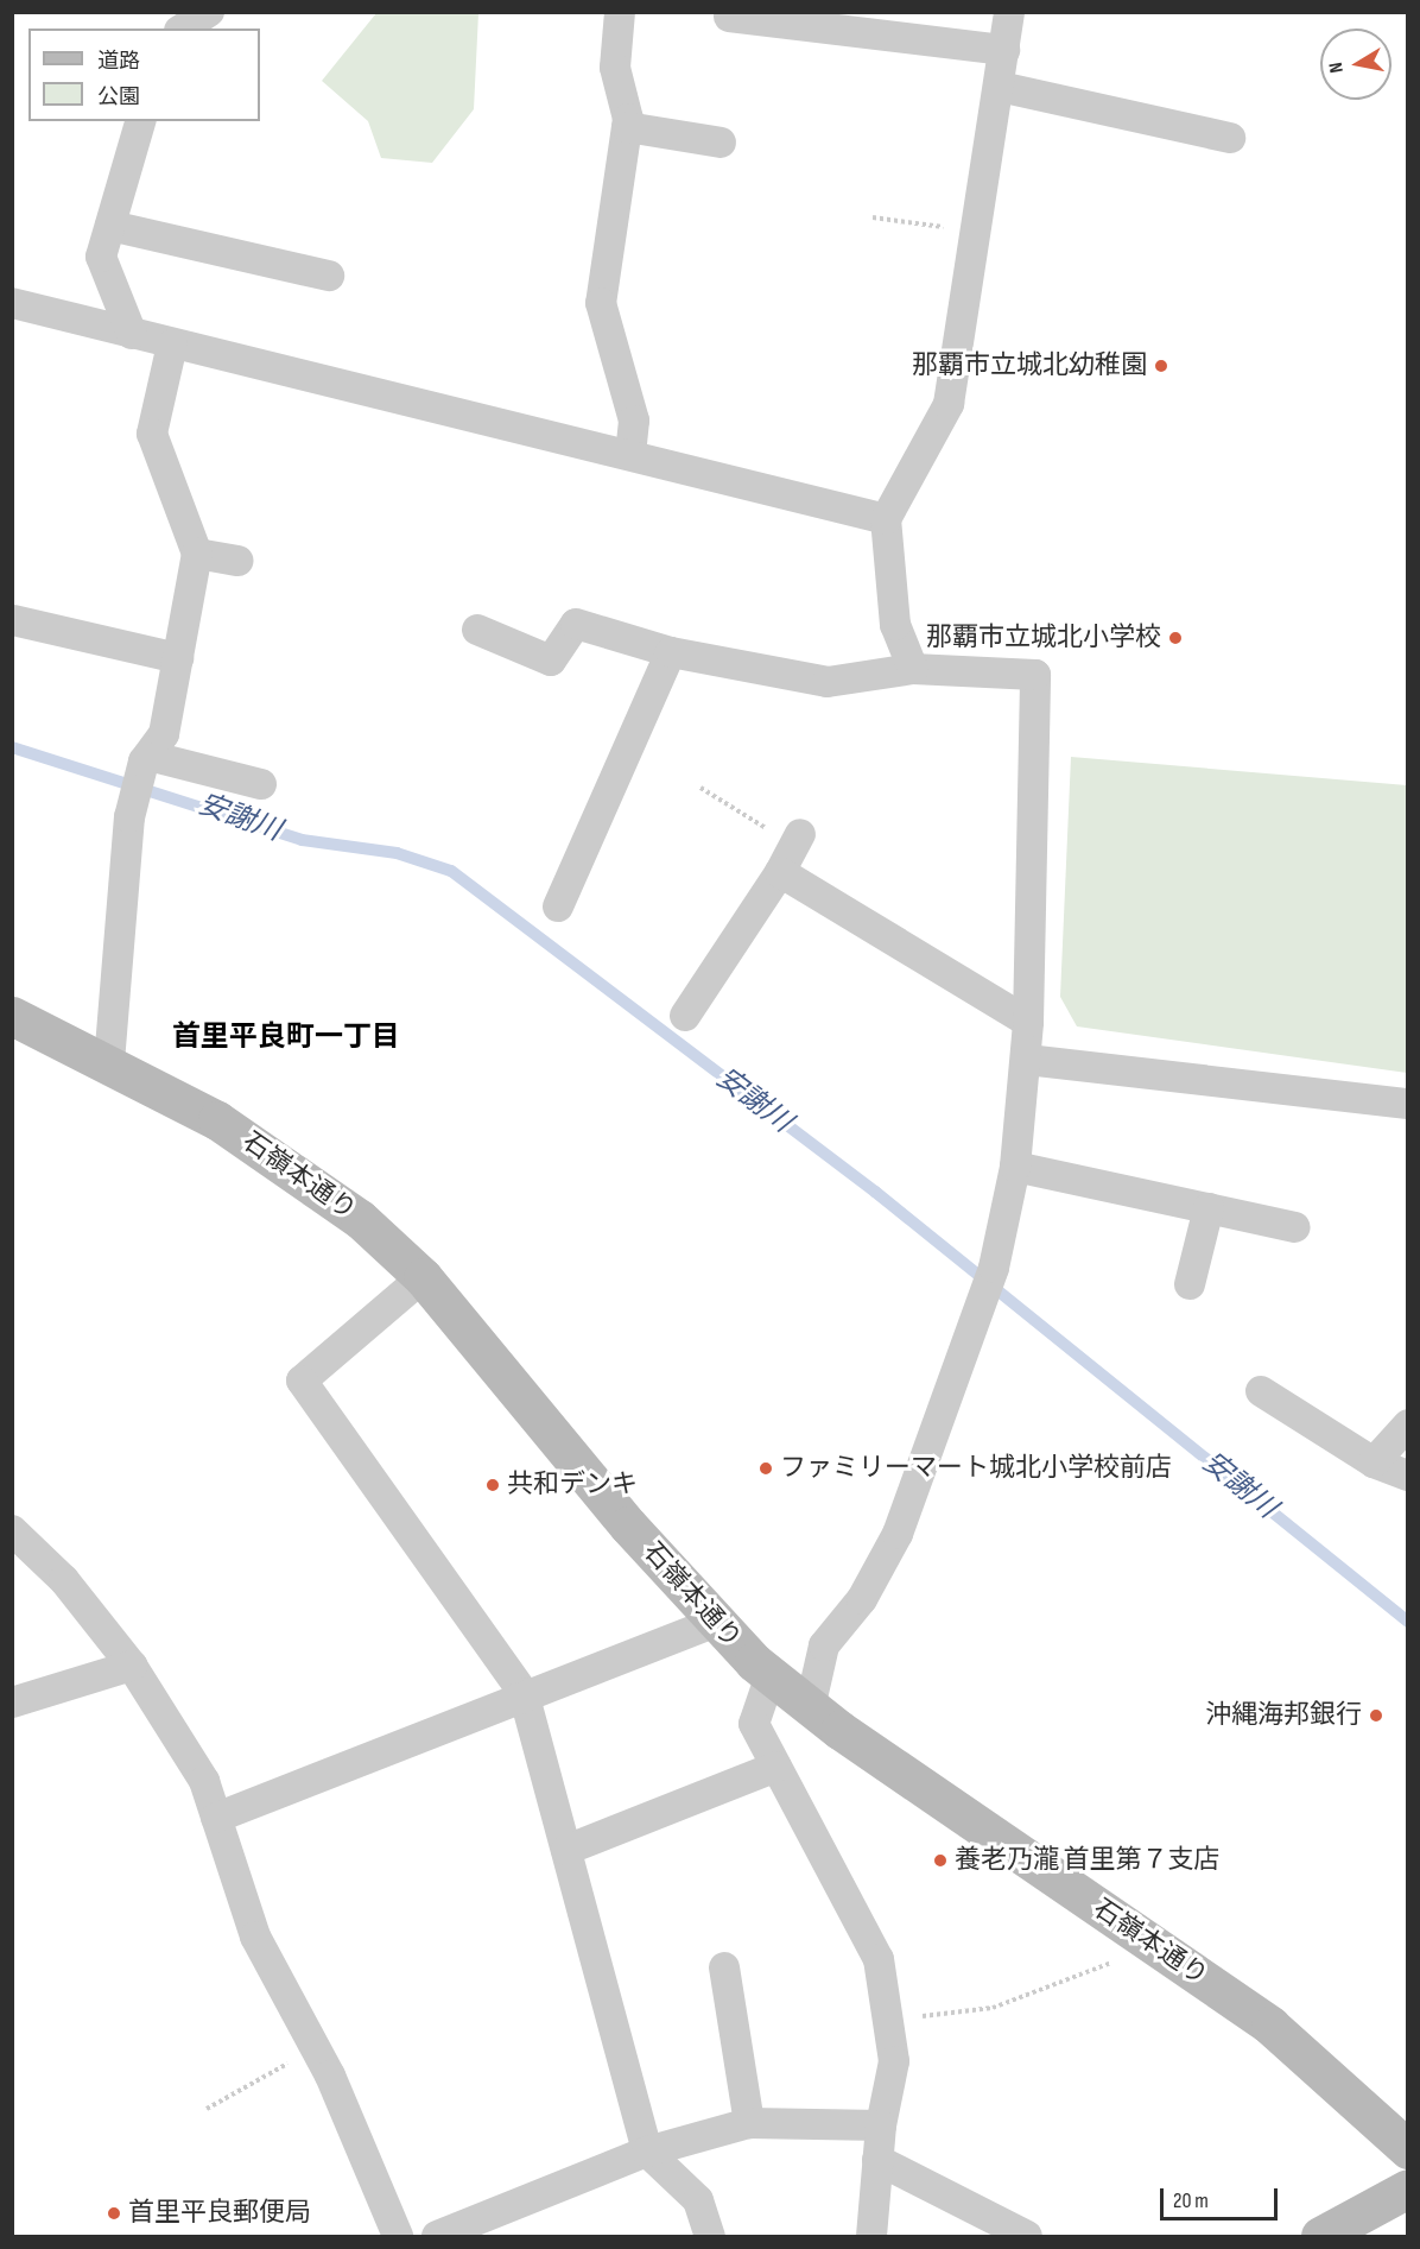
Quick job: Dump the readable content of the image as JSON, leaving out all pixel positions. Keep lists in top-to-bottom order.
{
  "streets": {
    "main road": ["石嶺本通り"]
  },
  "districts": ["首里平良町一丁目"],
  "water": ["安謝川"],
  "places": [
    "那覇市立城北幼稚園",
    "那覇市立城北小学校",
    "ファミリーマート城北小学校前店",
    "共和デンキ",
    "沖縄海邦銀行",
    "養老乃瀧 首里第７支店",
    "首里平良郵便局"
  ],
  "legend": ["道路", "公園"],
  "scale_bar": "20 m",
  "north": "left"
}
